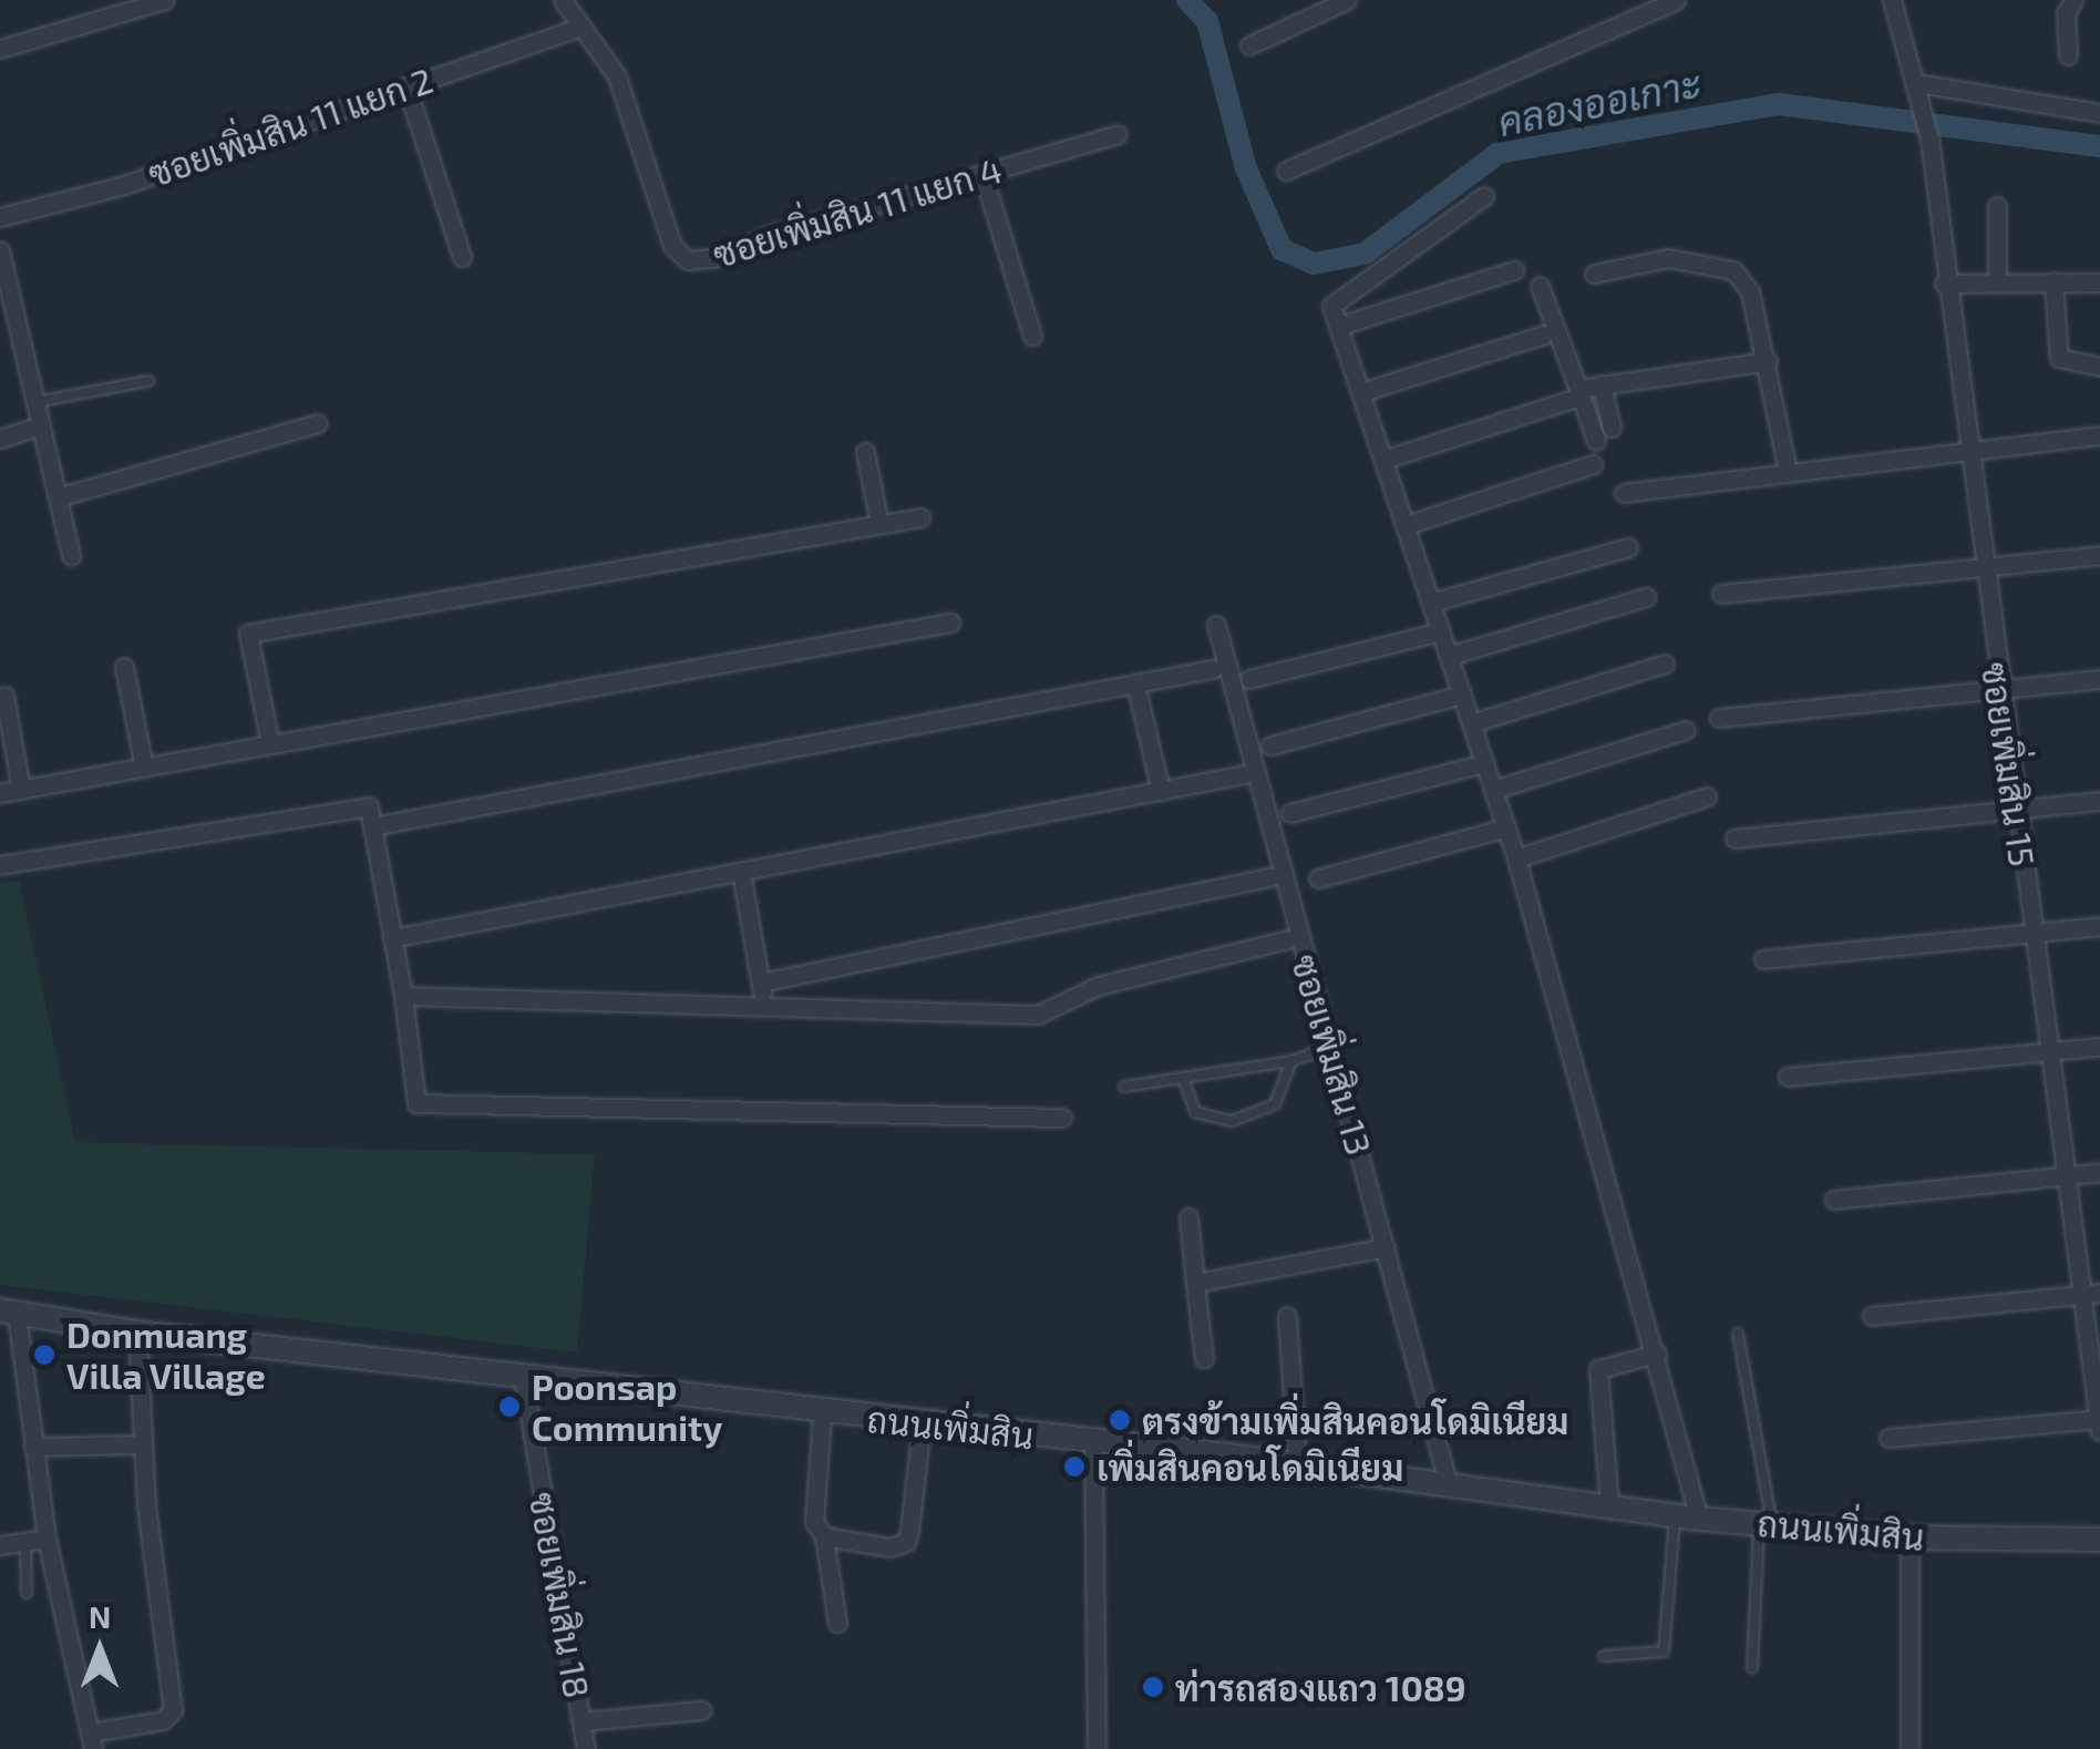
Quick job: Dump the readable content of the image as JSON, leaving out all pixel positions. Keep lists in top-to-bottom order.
{
  "streets": {
    "street": [
      "ซอยเพิ่มสิน 11 แยก 2",
      "ซอยเพิ่มสิน 11 แยก 4",
      "ซอยเพิ่มสิน 15",
      "ซอยเพิ่มสิน 13",
      "ถนนเพิ่มสิน",
      "ซอยเพิ่มสิน 18"
    ]
  },
  "crossings": [
    ["ซอยเพิ่มสิน 11 แยก 2", "ซอยเพิ่มสิน 11 แยก 4"],
    ["ซอยเพิ่มสิน 13", "ถนนเพิ่มสิน"],
    ["ถนนเพิ่มสิน", "ซอยเพิ่มสิน 18"]
  ],
  "water": ["คลองออเกาะ"],
  "places": [
    "Donmuang Villa Village",
    "Poonsap Community",
    "ตรงข้ามเพิ่มสินคอนโดมิเนียม",
    "เพิ่มสินคอนโดมิเนียม",
    "ท่ารถสองแถว 1089"
  ],
  "north": "top"
}
